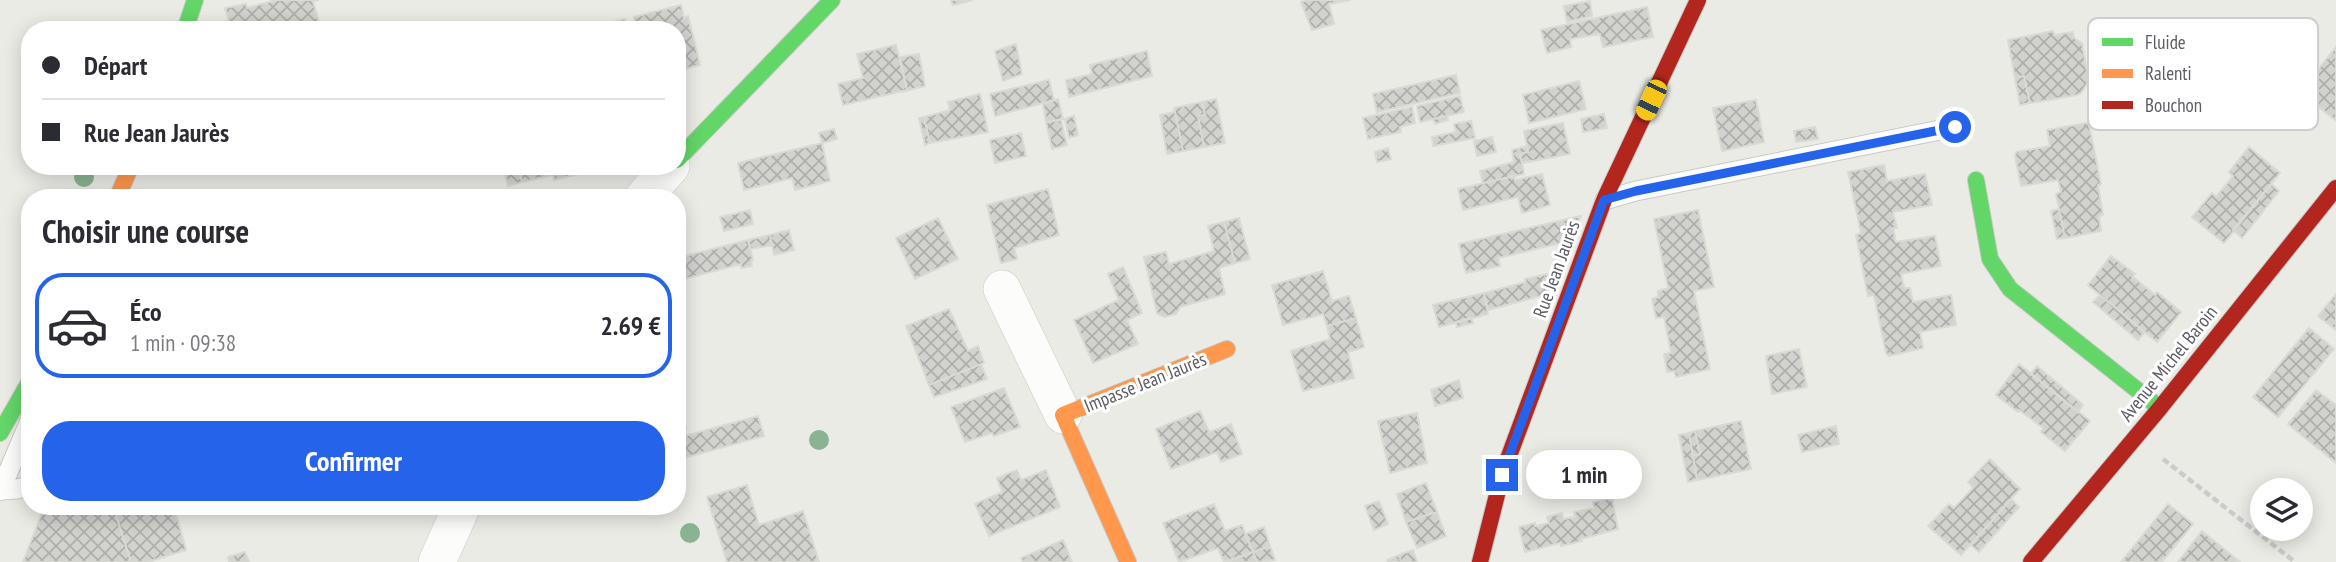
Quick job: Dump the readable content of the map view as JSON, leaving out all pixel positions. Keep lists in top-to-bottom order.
{
  "streets": {
    "street": ["Rue Jean Jaurès", "Avenue Michel Baroin", "Impasse Jean Jaurès"]
  },
  "legend": ["Fluide", "Ralenti", "Bouchon"],
  "page": {
    "banner": ["Départ", "Rue Jean Jaurès"],
    "heading": "Choisir une course",
    "list": [
      {
        "name": "Éco",
        "note": "1 min · 09:38",
        "value": "2.69 €"
      }
    ],
    "buttons": "Confirmer",
    "bubble": "1 min"
  }
}
